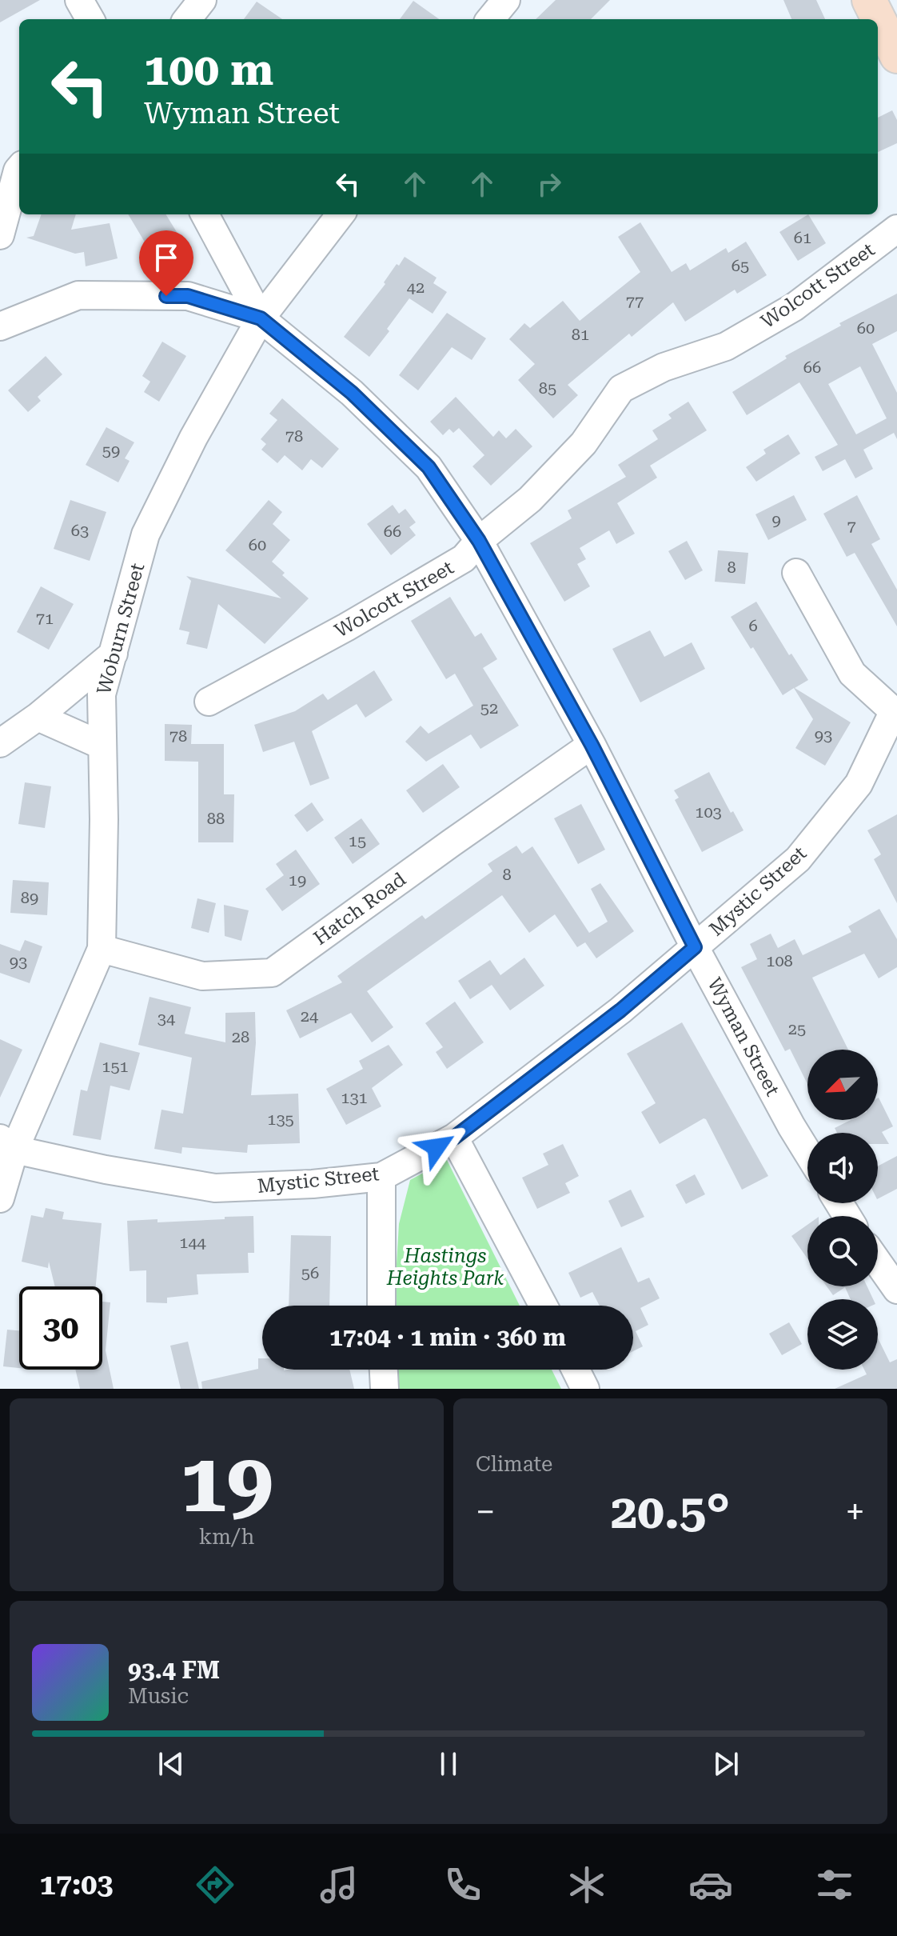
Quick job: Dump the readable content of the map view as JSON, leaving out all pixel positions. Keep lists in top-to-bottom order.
{
  "streets": {
    "street": [
      "Wolcott Street",
      "Woburn Street",
      "Mystic Street",
      "Hatch Road",
      "Wyman Street"
    ]
  },
  "crossings": [
    ["Wolcott Street", "Wyman Street"],
    ["Woburn Street", "Mystic Street"],
    ["Woburn Street", "Hatch Road"],
    ["Woburn Street", "Wyman Street"],
    ["Mystic Street", "Wyman Street"],
    ["Hatch Road", "Wyman Street"]
  ],
  "parks": ["Hastings Heights Park"],
  "house_numbers": [
    "61",
    "65",
    "42",
    "77",
    "60",
    "81",
    "66",
    "85",
    "78",
    "59",
    "9",
    "7",
    "63",
    "66",
    "60",
    "8",
    "71",
    "6",
    "52",
    "93",
    "78",
    "103",
    "88",
    "15",
    "8",
    "19",
    "89",
    "108",
    "93",
    "24",
    "34",
    "25",
    "28",
    "151",
    "131",
    "135",
    "144",
    "56"
  ],
  "north": "bottom left",
  "page": {
    "turn": ["100 m", "Wyman Street"],
    "limit": "30",
    "trip": "17:04 · 1 min · 360 m",
    "tile": [
      ["19", "km/h"],
      "Climate"
    ],
    "heat": ["−", "20.5°", "+"],
    "song": ["93.4 FM", "Music"],
    "tabs": "17:03"
  }
}
